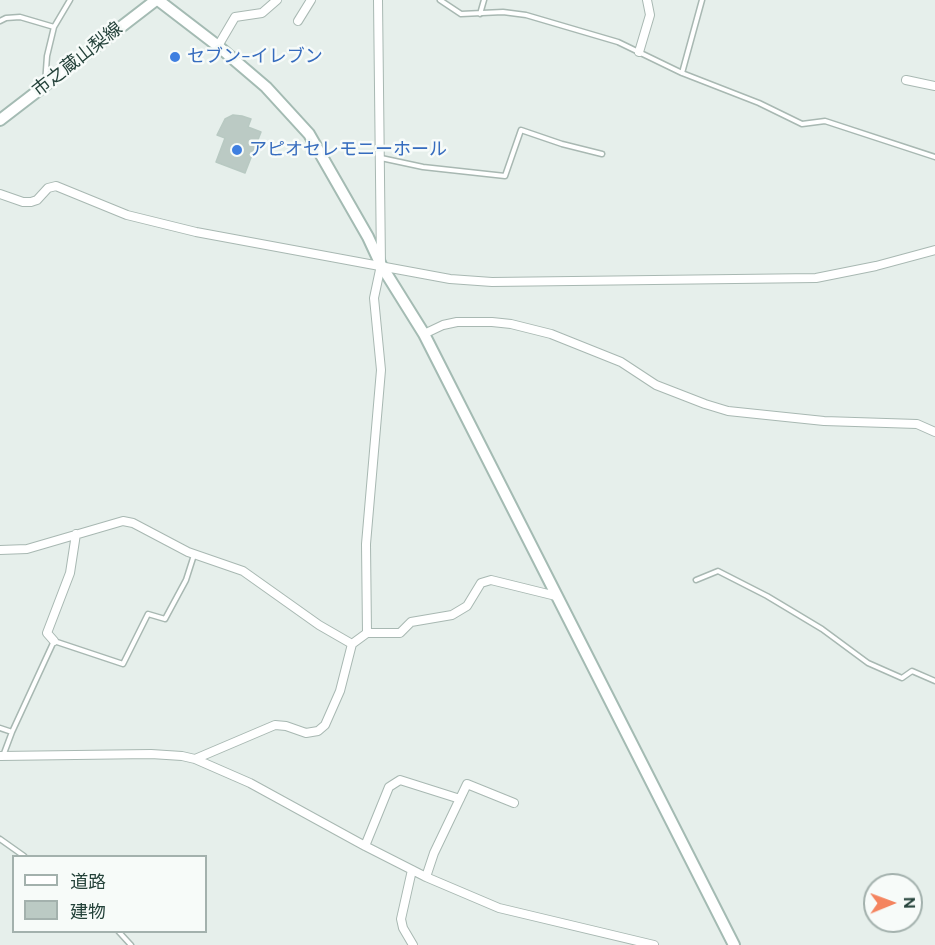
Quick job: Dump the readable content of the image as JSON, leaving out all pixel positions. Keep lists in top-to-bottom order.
{
  "streets": {
    "street": ["市之蔵山梨線"]
  },
  "places": ["セブン-イレブン", "アピオセレモニーホール"],
  "legend": ["道路", "建物"],
  "north": "right"
}
